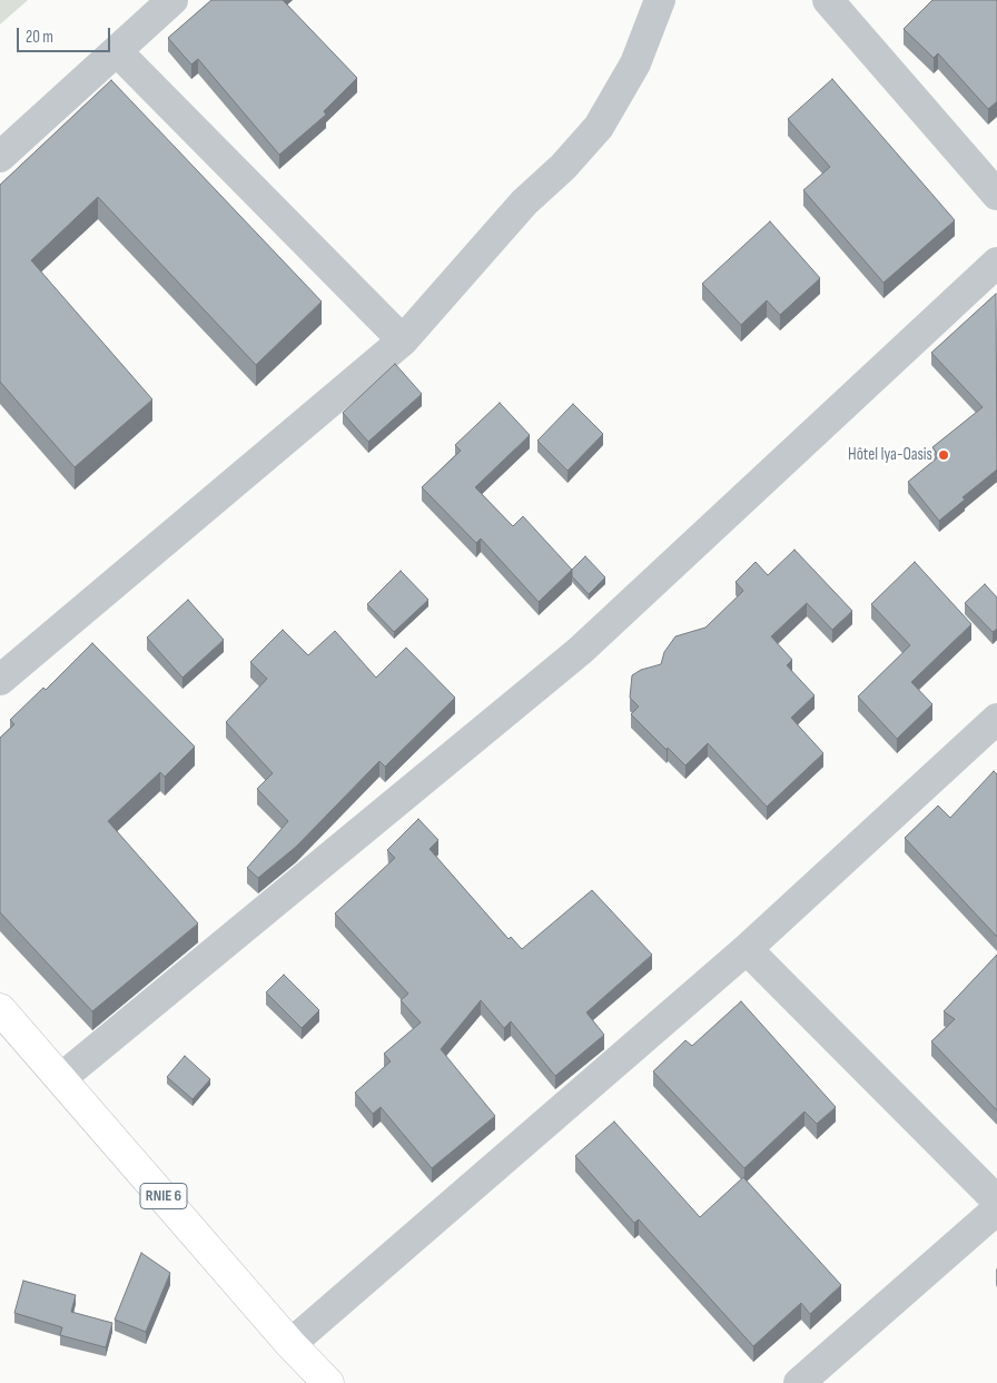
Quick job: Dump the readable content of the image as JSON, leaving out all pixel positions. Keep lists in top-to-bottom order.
{
  "streets": {
    "main road": ["RNIE 6"]
  },
  "places": ["Hôtel Iya-Oasis"],
  "scale_bar": "20 m"
}
